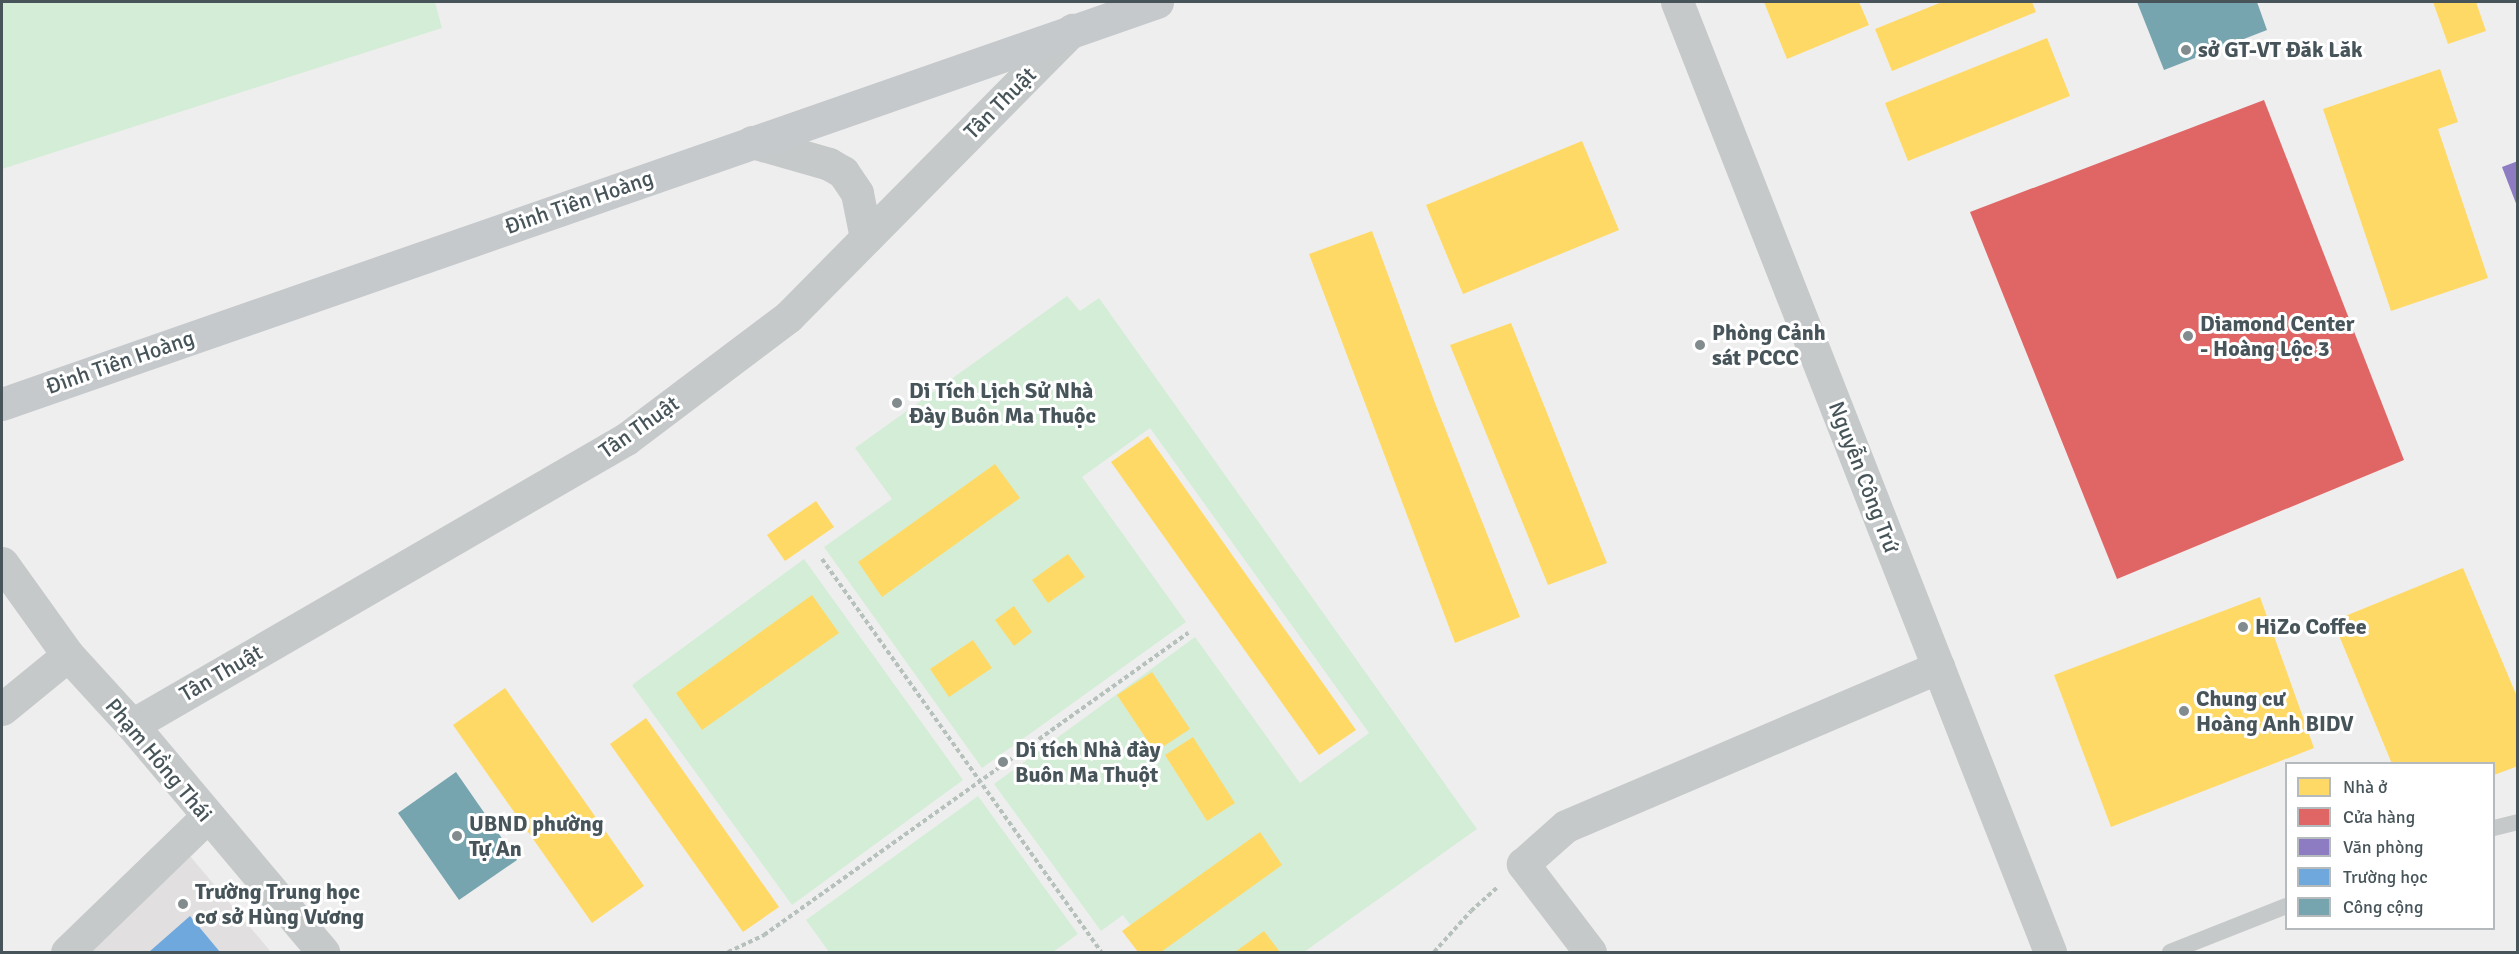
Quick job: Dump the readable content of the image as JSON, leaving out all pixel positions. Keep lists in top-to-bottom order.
{
  "streets": {
    "street": [
      "Tân Thuật",
      "Đinh Tiên Hoàng",
      "Nguyễn Công Trứ",
      "Phạm Hồng Thái"
    ]
  },
  "crossings": [
    ["Tân Thuật", "Đinh Tiên Hoàng"],
    ["Tân Thuật", "Phạm Hồng Thái"]
  ],
  "places": [
    "sở GT-VT Đăk Lăk",
    "Diamond Center - Hoàng Lộc 3",
    "Phòng Cảnh sát PCCC",
    "Di Tích Lịch Sử Nhà Đày Buôn Ma Thuộc",
    "HiZo Coffee",
    "Chung cư Hoàng Anh BIDV",
    "Di tích Nhà đày Buôn Ma Thuột",
    "UBND phường Tự An",
    "Trường Trung học cơ sở Hùng Vương"
  ],
  "legend": [
    "Nhà ở",
    "Cửa hàng",
    "Văn phòng",
    "Trường học",
    "Công cộng"
  ]
}
